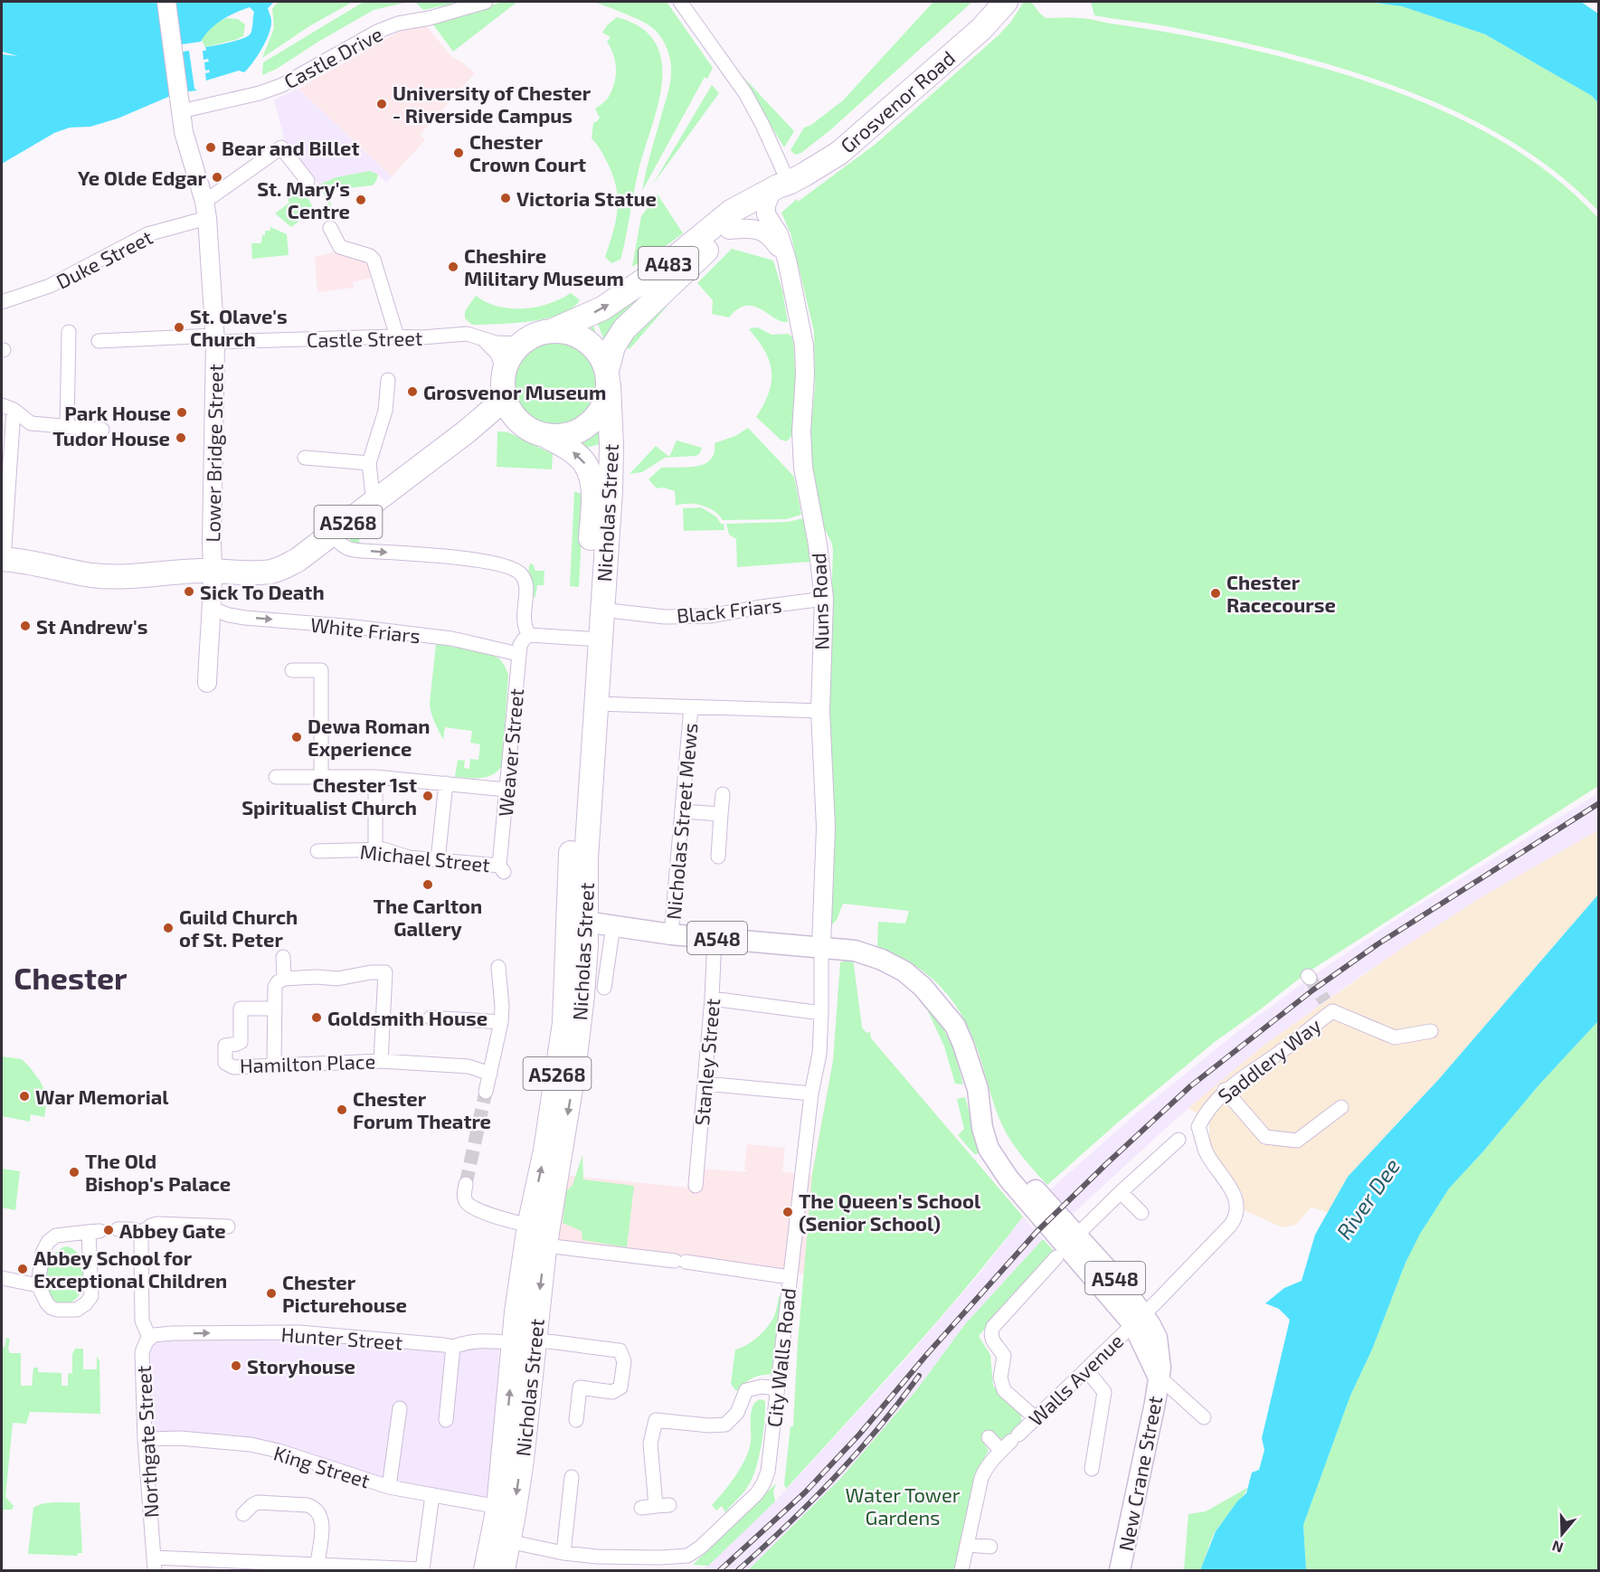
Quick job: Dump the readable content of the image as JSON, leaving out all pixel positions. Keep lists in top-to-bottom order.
{
  "streets": {
    "highway": [
      "Grosvenor Road",
      "A483",
      "Nicholas Street",
      "A5268"
    ],
    "main road": ["A548", "New Crane Street"],
    "street": [
      "Castle Drive",
      "Duke Street",
      "Castle Street",
      "Lower Bridge Street",
      "Nuns Road",
      "Black Friars",
      "White Friars",
      "Weaver Street",
      "Nicholas Street Mews",
      "Michael Street",
      "Saddlery Way",
      "Stanley Street",
      "Hamilton Place",
      "Hunter Street",
      "City Walls Road",
      "Walls Avenue",
      "Northgate Street",
      "King Street"
    ]
  },
  "crossings": [
    ["Castle Drive", "Lower Bridge Street"],
    ["Grosvenor Road", "Castle Street"],
    ["Grosvenor Road", "Nicholas Street"],
    ["Grosvenor Road", "A5268"],
    ["Grosvenor Road", "Nuns Road"],
    ["Duke Street", "Lower Bridge Street"],
    ["Castle Street", "Lower Bridge Street"],
    ["Castle Street", "Nicholas Street"],
    ["Castle Street", "A5268"],
    ["Lower Bridge Street", "A5268"],
    ["Lower Bridge Street", "White Friars"],
    ["Nicholas Street", "A5268"],
    ["Nicholas Street", "Black Friars"],
    ["Nicholas Street", "A548"],
    ["Nicholas Street", "Hunter Street"],
    ["Nicholas Street", "King Street"],
    ["A5268", "City Walls Road"],
    ["A5268", "King Street"],
    ["Nuns Road", "Black Friars"],
    ["Nuns Road", "A548"],
    ["Nuns Road", "City Walls Road"],
    ["Nuns Road", "New Crane Street"],
    ["White Friars", "Weaver Street"],
    ["Weaver Street", "Michael Street"],
    ["Nicholas Street Mews", "A548"],
    ["A548", "Stanley Street"],
    ["A548", "City Walls Road"],
    ["A548", "New Crane Street"],
    ["Saddlery Way", "Walls Avenue"],
    ["Saddlery Way", "New Crane Street"],
    ["Hunter Street", "Northgate Street"],
    ["City Walls Road", "New Crane Street"],
    ["Walls Avenue", "New Crane Street"],
    ["Northgate Street", "King Street"]
  ],
  "one_way": ["White Friars"],
  "districts": ["Chester"],
  "water": ["River Dee"],
  "parks": ["Water Tower Gardens"],
  "places": [
    "University of Chester - Riverside Campus",
    "Bear and Billet",
    "Chester Crown Court",
    "Ye Olde Edgar",
    "Victoria Statue",
    "St. Mary's Centre",
    "Cheshire Military Museum",
    "St. Olave's Church",
    "Grosvenor Museum",
    "Park House",
    "Tudor House",
    "Sick To Death",
    "Chester Racecourse",
    "St Andrew's",
    "Dewa Roman Experience",
    "Chester 1st Spiritualist Church",
    "The Carlton Gallery",
    "Guild Church of St. Peter",
    "Goldsmith House",
    "War Memorial",
    "Chester Forum Theatre",
    "The Old Bishop's Palace",
    "The Queen's School (Senior School)",
    "Abbey Gate",
    "Abbey School for Exceptional Children",
    "Chester Picturehouse",
    "Storyhouse"
  ],
  "north": "bottom"
}
